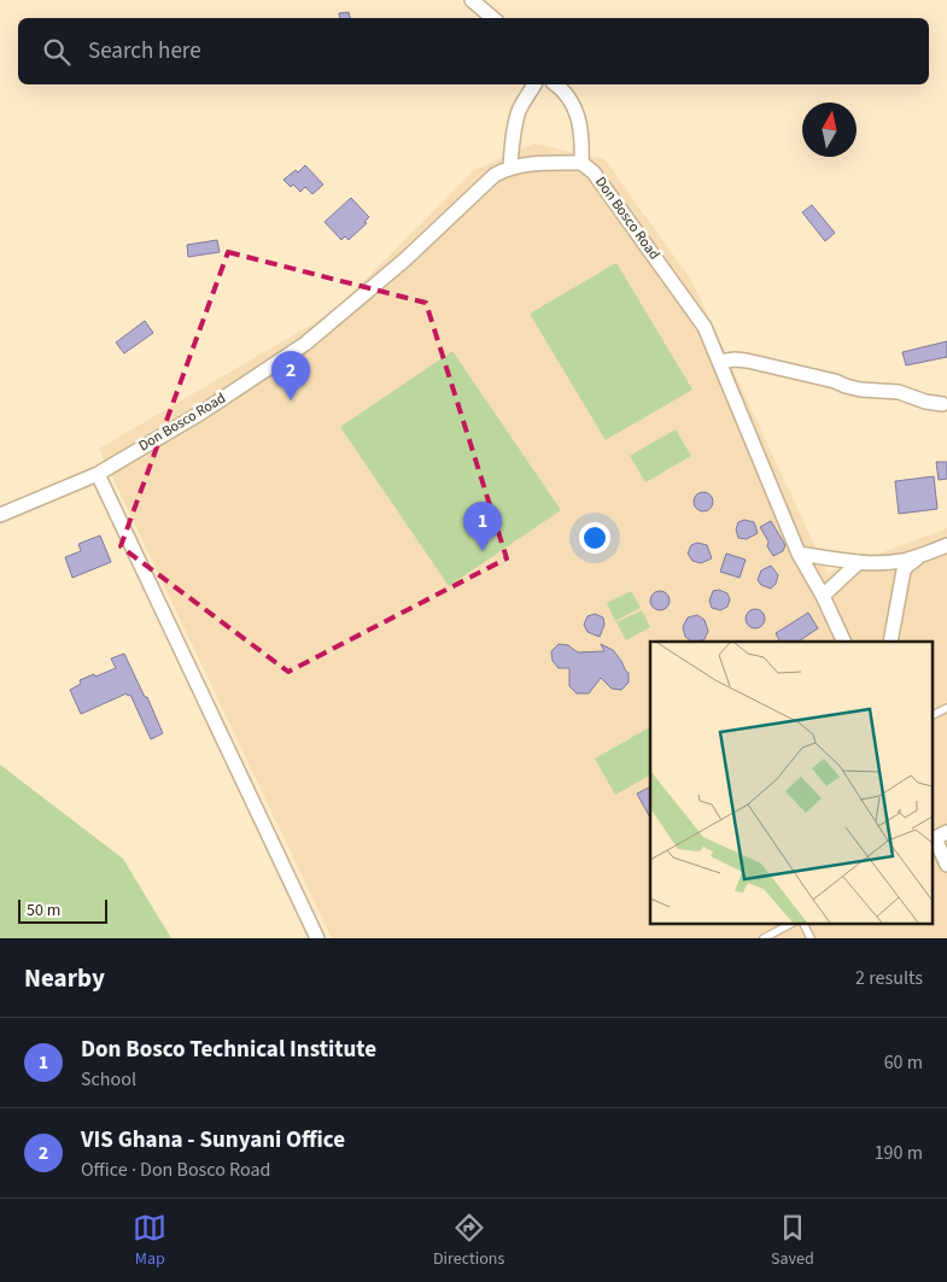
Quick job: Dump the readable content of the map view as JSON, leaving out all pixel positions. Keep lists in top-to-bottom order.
{
  "streets": {
    "street": ["Don Bosco Road"]
  },
  "scale_bar": "50 m",
  "north": "top",
  "page": {
    "search": "Search here",
    "pins": ["2", "1"],
    "scale": "50 m",
    "heading": ["Nearby", "2 results"],
    "list": [
      {
        "mark": "1",
        "name": "Don Bosco Technical Institute",
        "note": "School",
        "value": "60 m"
      },
      {
        "mark": "2",
        "name": "VIS Ghana - Sunyani Office",
        "note": "Office · Don Bosco Road",
        "value": "190 m"
      }
    ],
    "nav": ["Map", "Directions", "Saved"]
  }
}
